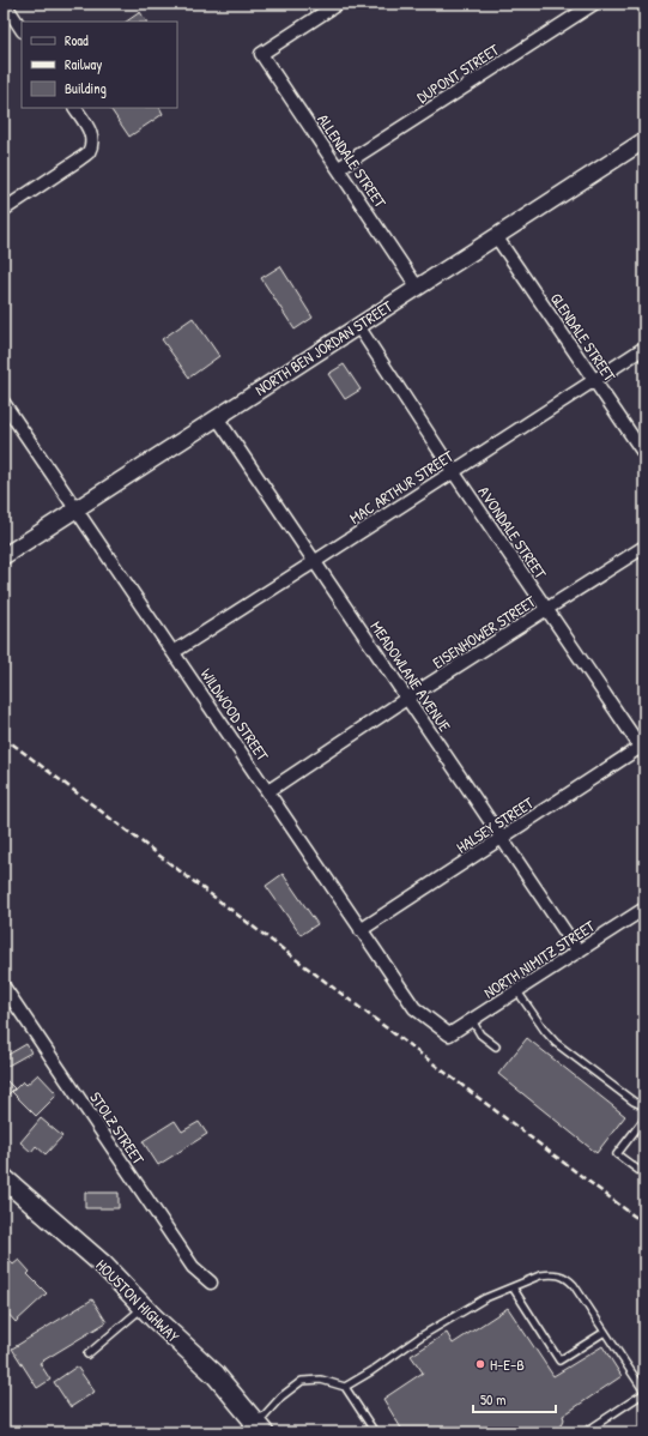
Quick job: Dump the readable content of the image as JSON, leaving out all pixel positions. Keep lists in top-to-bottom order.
{
  "streets": {
    "main road": ["HOUSTON HIGHWAY"],
    "street": [
      "DUPONT STREET",
      "ALLENDALE STREET",
      "GLENDALE STREET",
      "NORTH BEN JORDAN STREET",
      "MAC ARTHUR STREET",
      "AVONDALE STREET",
      "EISENHOWER STREET",
      "MEADOWLANE AVENUE",
      "WILDWOOD STREET",
      "HALSEY STREET",
      "NORTH NIMITZ STREET",
      "STOLZ STREET"
    ]
  },
  "crossings": [
    ["DUPONT STREET", "ALLENDALE STREET"],
    ["ALLENDALE STREET", "NORTH BEN JORDAN STREET"],
    ["GLENDALE STREET", "NORTH BEN JORDAN STREET"],
    ["GLENDALE STREET", "MAC ARTHUR STREET"],
    ["NORTH BEN JORDAN STREET", "AVONDALE STREET"],
    ["NORTH BEN JORDAN STREET", "MEADOWLANE AVENUE"],
    ["NORTH BEN JORDAN STREET", "WILDWOOD STREET"],
    ["MAC ARTHUR STREET", "AVONDALE STREET"],
    ["MAC ARTHUR STREET", "MEADOWLANE AVENUE"],
    ["MAC ARTHUR STREET", "WILDWOOD STREET"],
    ["AVONDALE STREET", "EISENHOWER STREET"],
    ["AVONDALE STREET", "HALSEY STREET"],
    ["EISENHOWER STREET", "MEADOWLANE AVENUE"],
    ["EISENHOWER STREET", "WILDWOOD STREET"],
    ["MEADOWLANE AVENUE", "HALSEY STREET"],
    ["MEADOWLANE AVENUE", "NORTH NIMITZ STREET"],
    ["WILDWOOD STREET", "HALSEY STREET"],
    ["WILDWOOD STREET", "NORTH NIMITZ STREET"]
  ],
  "places": ["H-E-B"],
  "legend": ["Road", "Railway", "Building"],
  "scale_bar": "50 m"
}
